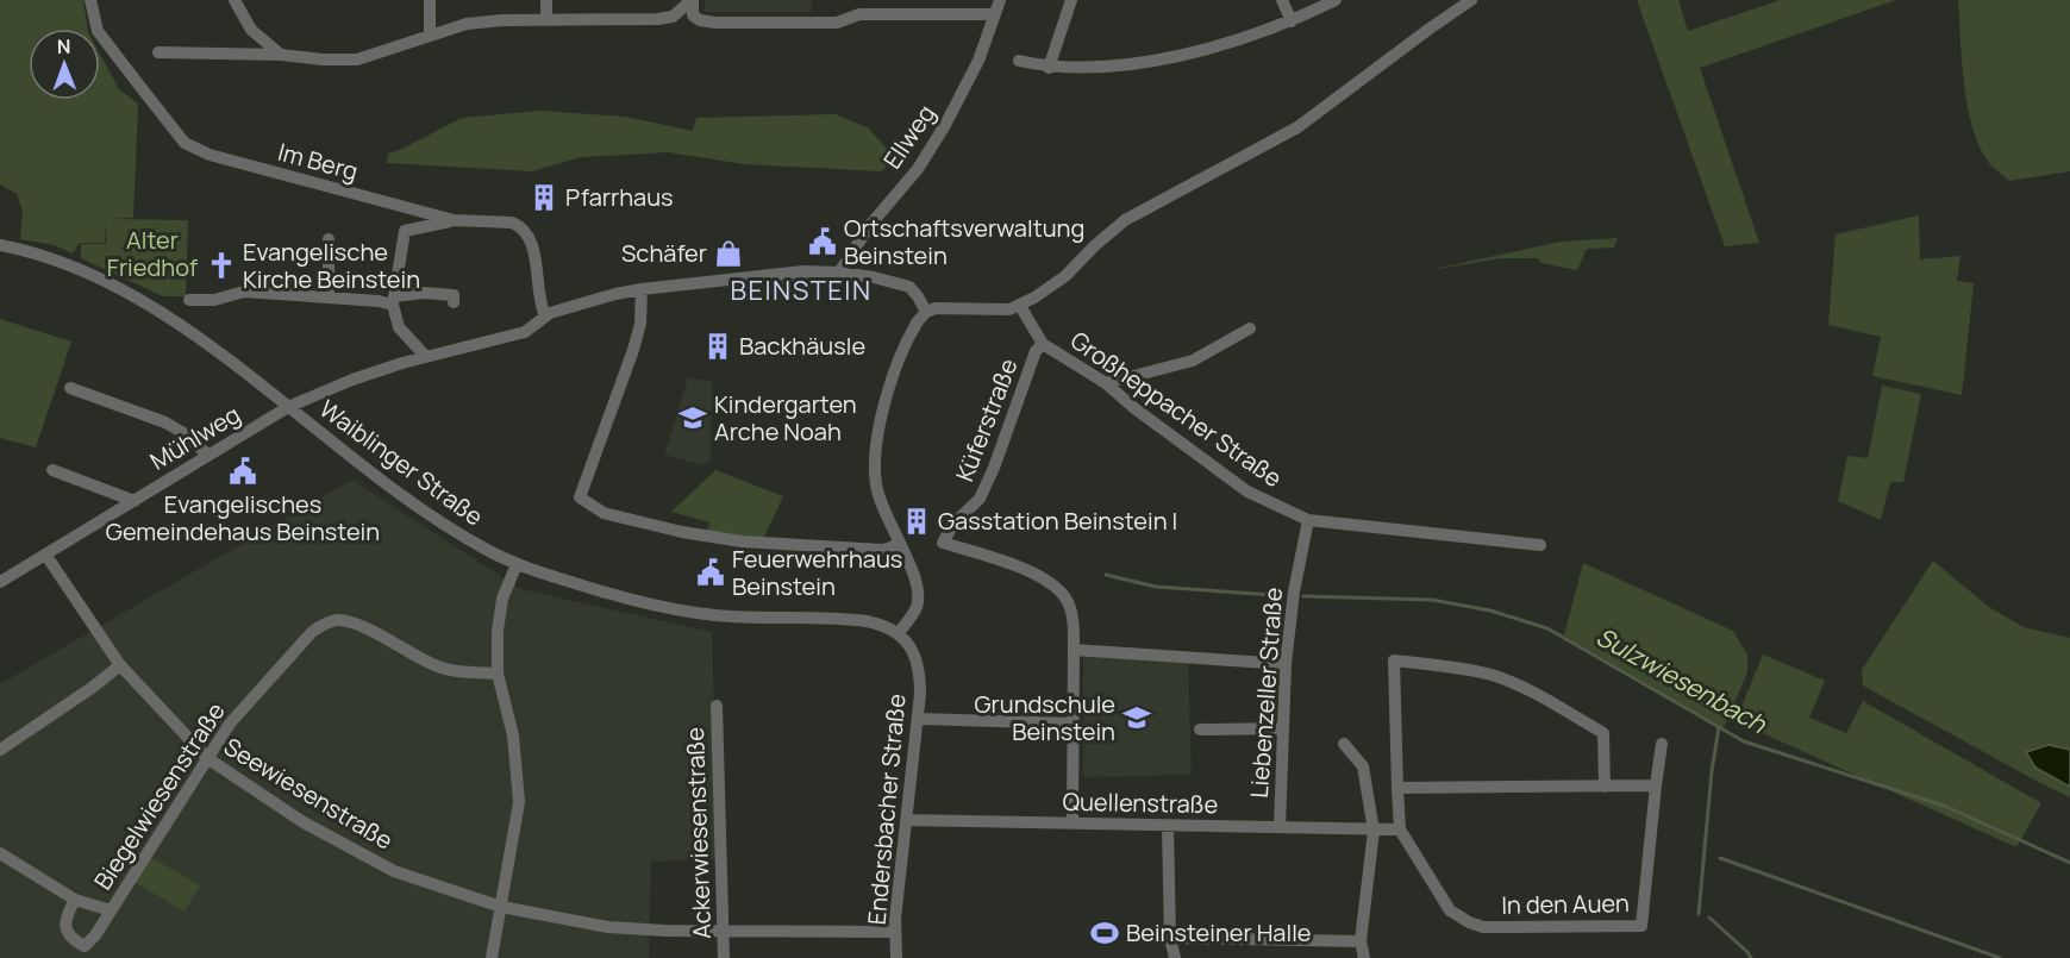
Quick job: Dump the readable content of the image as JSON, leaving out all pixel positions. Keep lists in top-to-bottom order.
{
  "streets": {
    "street": [
      "Ellweg",
      "Im Berg",
      "Großheppacher Straße",
      "Küferstraße",
      "Mühlweg",
      "Waiblinger Straße",
      "Liebenzeller Straße",
      "Seewiesenstraße",
      "Biegelwiesenstraße",
      "Quellenstraße",
      "Endersbacher Straße",
      "Ackerwiesenstraße",
      "In den Auen"
    ]
  },
  "crossings": [
    ["Im Berg", "Mühlweg"],
    ["Großheppacher Straße", "Küferstraße"],
    ["Großheppacher Straße", "Liebenzeller Straße"],
    ["Mühlweg", "Waiblinger Straße"],
    ["Mühlweg", "Seewiesenstraße"],
    ["Waiblinger Straße", "Endersbacher Straße"],
    ["Liebenzeller Straße", "Quellenstraße"],
    ["Seewiesenstraße", "Biegelwiesenstraße"],
    ["Seewiesenstraße", "Endersbacher Straße"],
    ["Seewiesenstraße", "Ackerwiesenstraße"],
    ["Quellenstraße", "Endersbacher Straße"]
  ],
  "districts": ["BEINSTEIN"],
  "water": ["Sulzwiesenbach"],
  "parks": ["Alter Friedhof"],
  "places": {
    "building": ["Pfarrhaus", "Backhäusle", "Gasstation Beinstein I"],
    "public building": ["Ortschaftsverwaltung Beinstein", "Evangelisches Gemeindehaus Beinstein", "Feuerwehrhaus Beinstein"],
    "shop": ["Schäfer"],
    "church": ["Evangelische Kirche Beinstein"],
    "school or university": ["Kindergarten Arche Noah", "Grundschule Beinstein"],
    "sports": ["Beinsteiner Halle"]
  },
  "north": "top"
}
